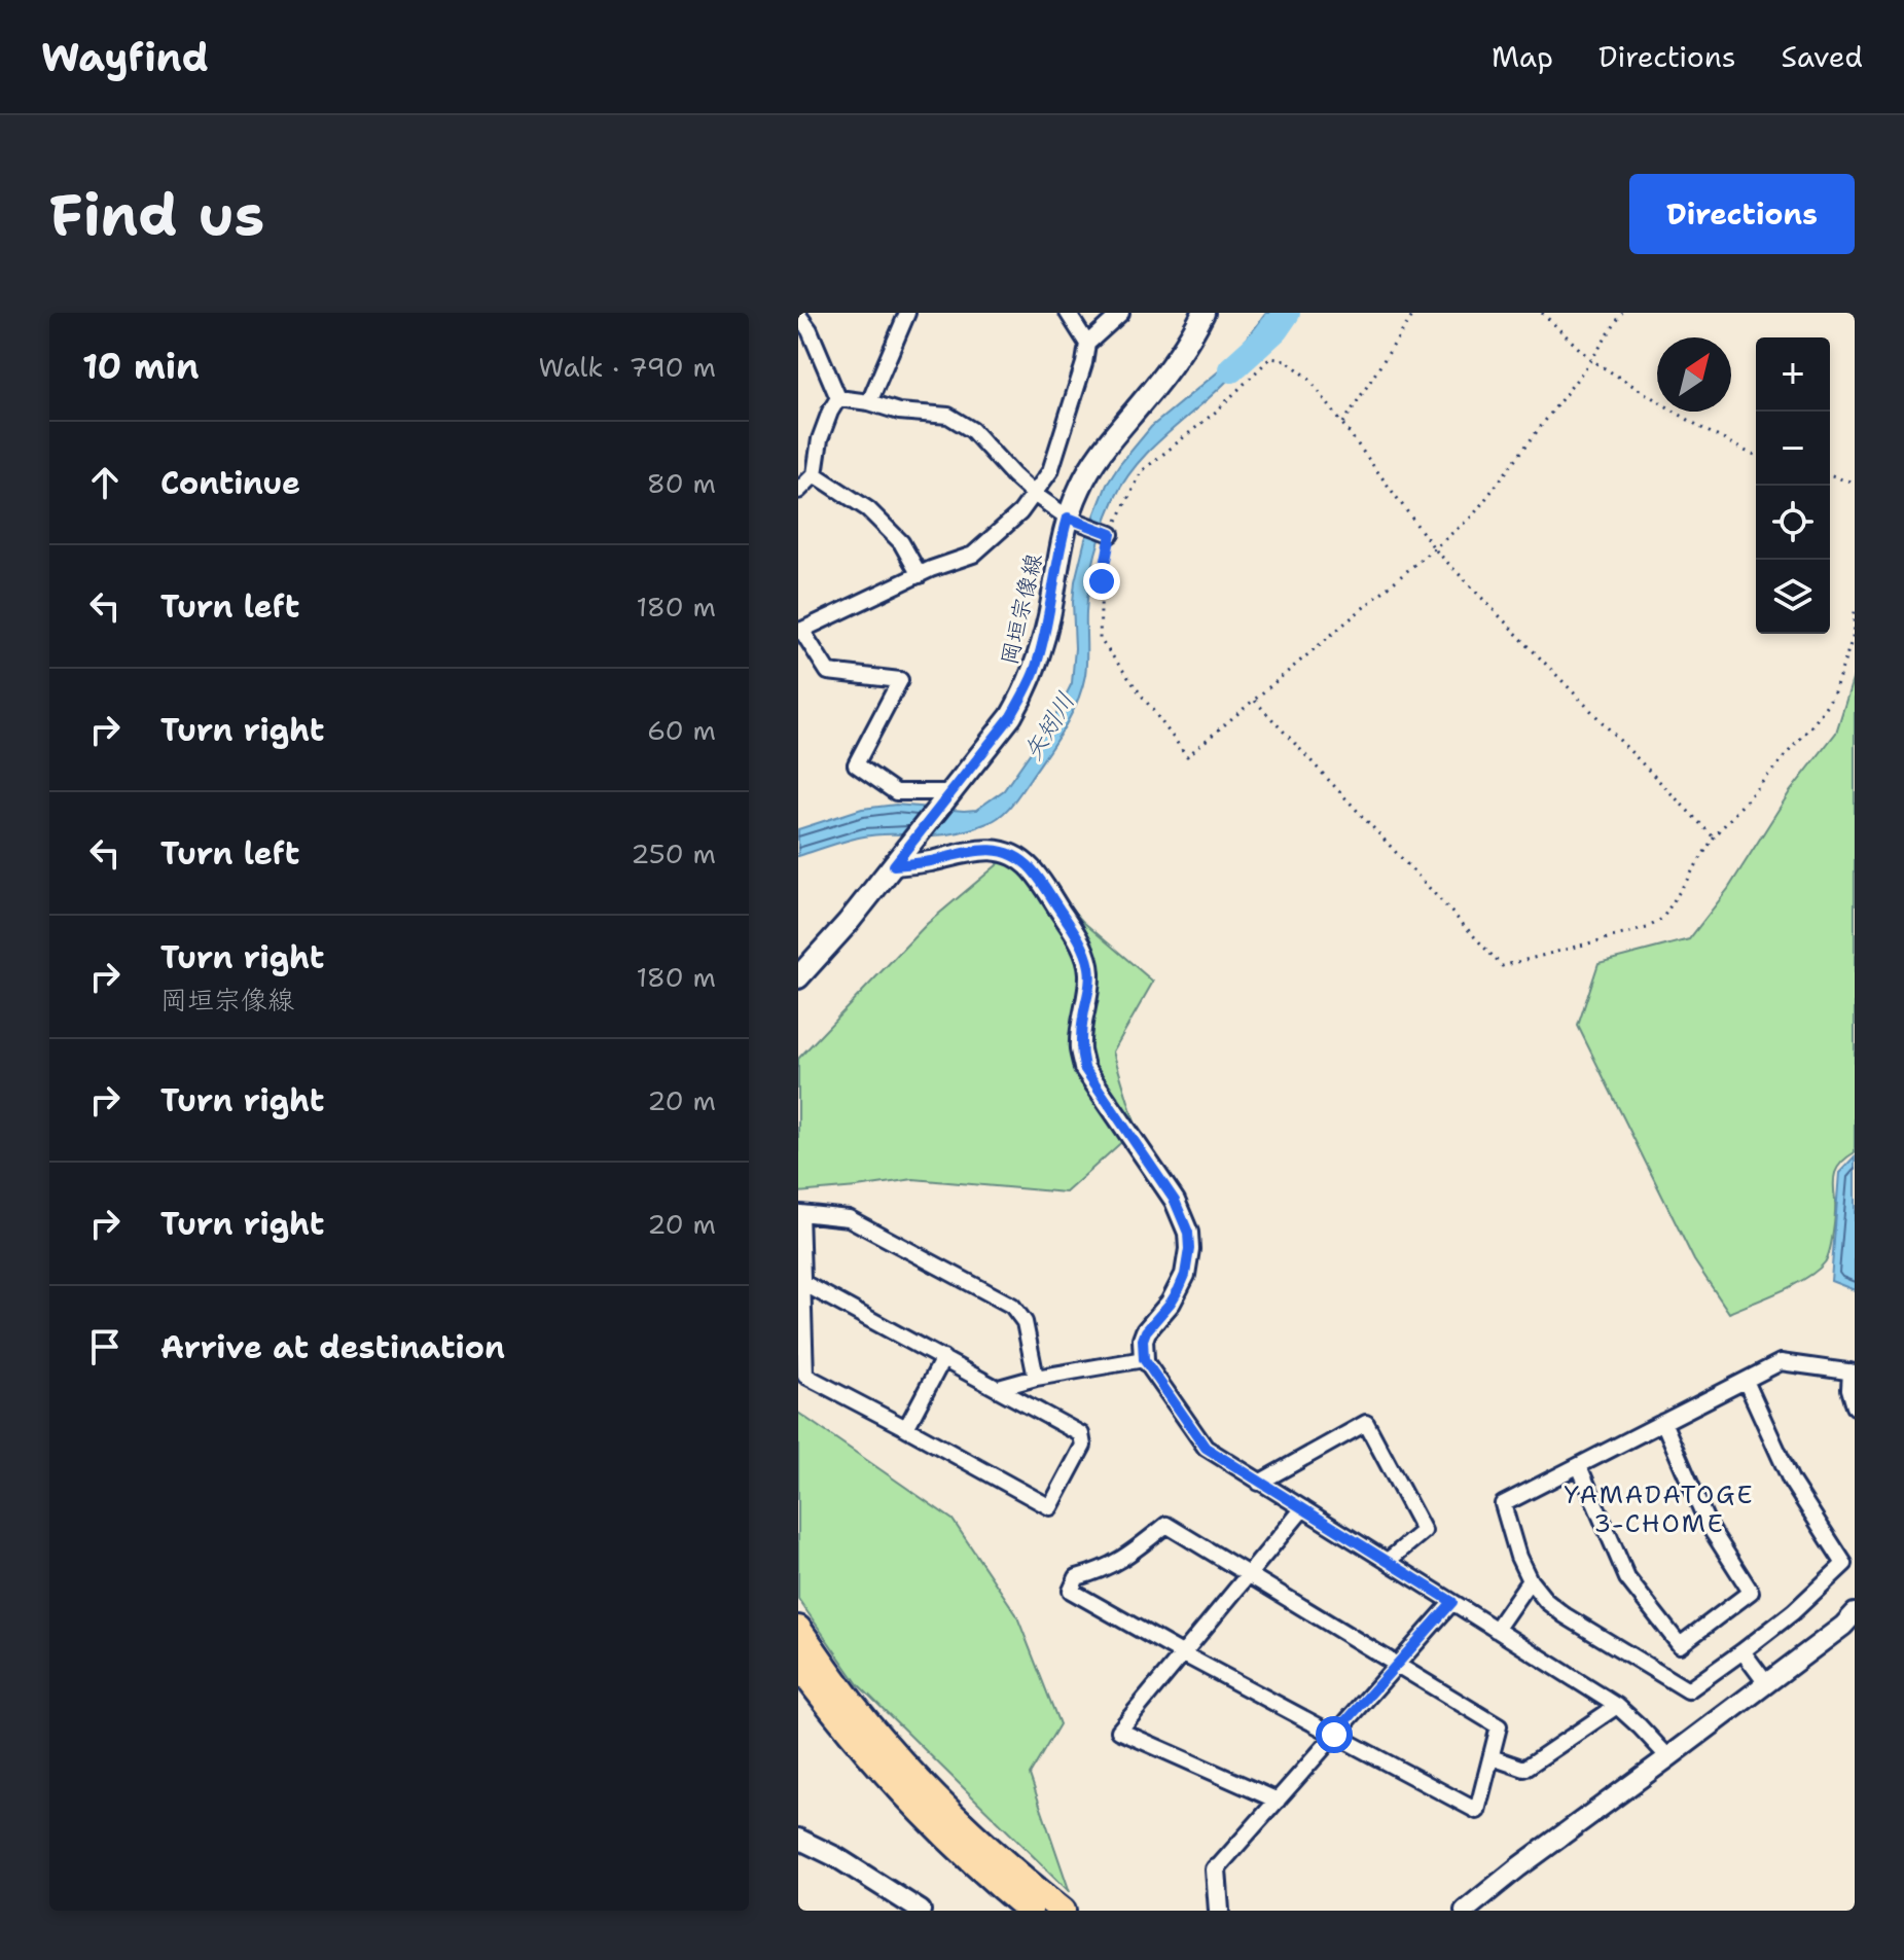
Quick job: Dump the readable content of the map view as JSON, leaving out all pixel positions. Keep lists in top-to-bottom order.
{
  "streets": {
    "main road": ["岡垣宗像線"]
  },
  "districts": ["YAMADATOGE 3-CHOME"],
  "water": ["矢矧川"],
  "north": "top right",
  "page": {
    "header": "Wayfind",
    "nav": ["Map", "Directions", "Saved"],
    "buttons": "Directions",
    "title": "Find us",
    "heading": ["10 min", "Walk · 790 m"],
    "map_buttons": ["+", "−"],
    "list": [
      ["Continue", "80 m"],
      ["Turn left", "180 m"],
      ["Turn right", "60 m"],
      ["Turn left", "250 m"],
      ["Turn right", "岡垣宗像線", "180 m"],
      ["Turn right", "20 m"],
      ["Turn right", "20 m"],
      "Arrive at destination"
    ]
  }
}
